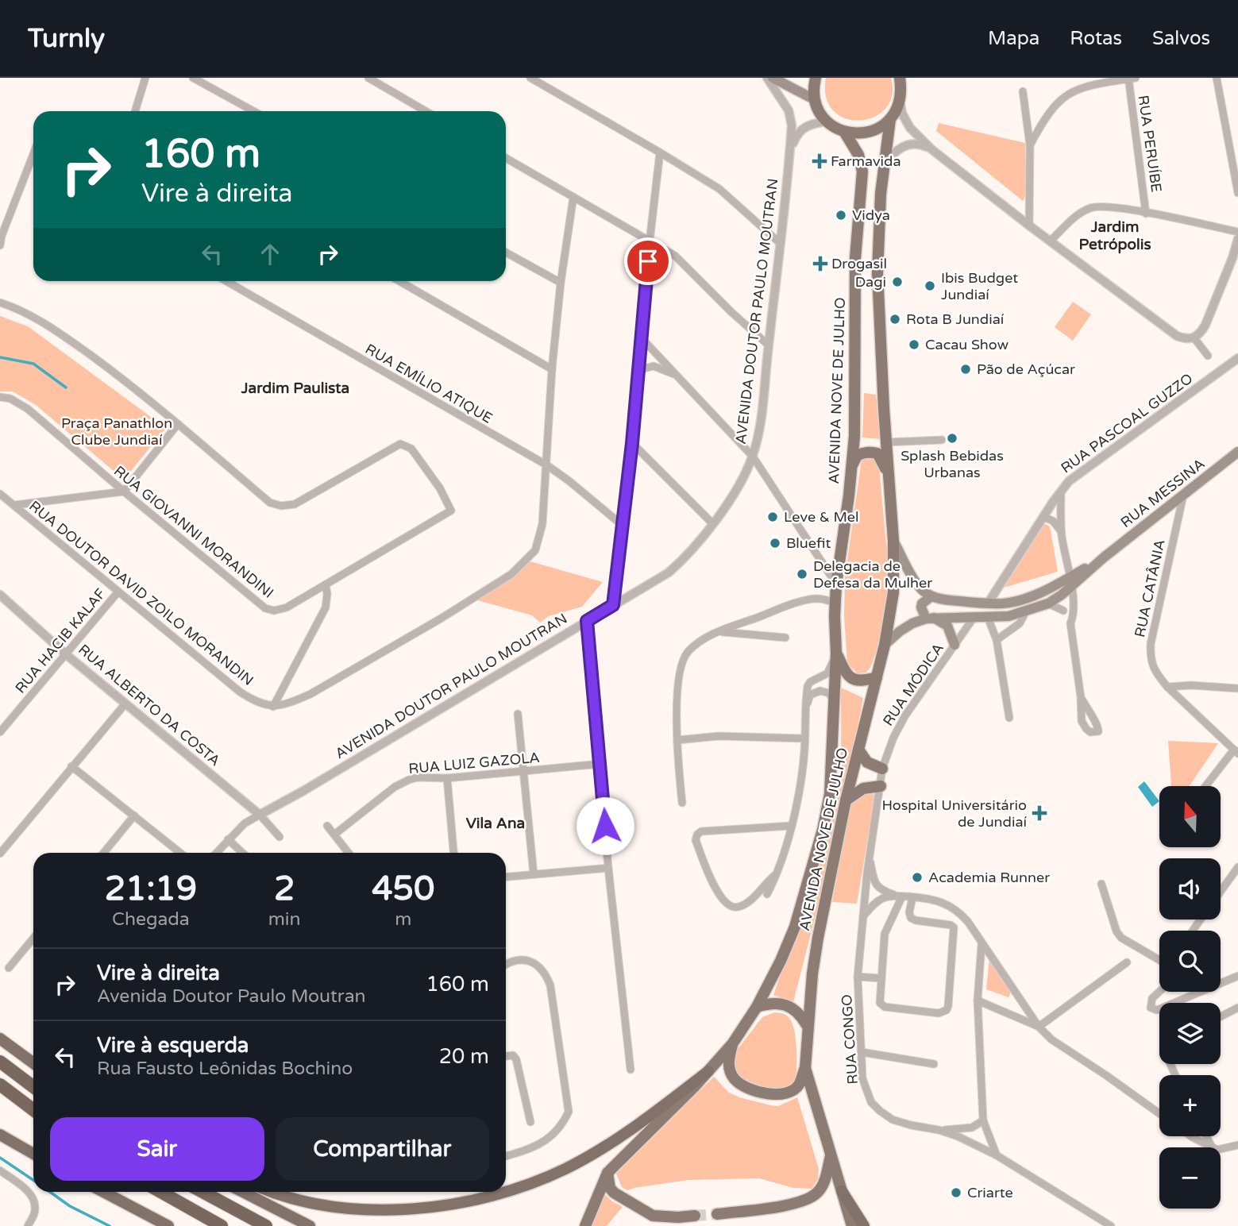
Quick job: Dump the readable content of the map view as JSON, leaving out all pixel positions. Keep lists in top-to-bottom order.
{
  "streets": {
    "main road": ["AVENIDA NOVE DE JULHO", "RUA MESSINA"],
    "street": [
      "RUA PERUÍBE",
      "AVENIDA DOUTOR PAULO MOUTRAN",
      "RUA EMÍLIO ATIQUE",
      "RUA PASCOAL GUZZO",
      "RUA GIOVANNI MORANDINI",
      "RUA CATÂNIA",
      "RUA DOUTOR DAVID ZOILO MORANDIN",
      "RUA HACIB KALAF",
      "RUA MÓDICA",
      "RUA ALBERTO DA COSTA",
      "RUA LUIZ GAZOLA",
      "RUA CONGO"
    ]
  },
  "crossings": [
    ["AVENIDA DOUTOR PAULO MOUTRAN", "RUA ALBERTO DA COSTA"],
    ["AVENIDA NOVE DE JULHO", "RUA MESSINA"],
    ["RUA PASCOAL GUZZO", "RUA MESSINA"],
    ["RUA MESSINA", "RUA CATÂNIA"],
    ["RUA MESSINA", "RUA MÓDICA"],
    ["RUA DOUTOR DAVID ZOILO MORANDIN", "RUA HACIB KALAF"],
    ["RUA HACIB KALAF", "RUA ALBERTO DA COSTA"],
    ["RUA MÓDICA", "RUA CONGO"]
  ],
  "districts": ["Jardim Petrópolis", "Jardim Paulista", "Vila Ana"],
  "parks": ["Praça Panathlon Clube Jundiaí"],
  "places": {
    "health": ["Farmavida", "Drogasil", "Hospital Universitário de Jundiaí"],
    "other": [
      "Vidya",
      "Dagi",
      "Ibis Budget Jundiaí",
      "Rota B Jundiaí",
      "Cacau Show",
      "Pão de Açúcar",
      "Splash Bebidas Urbanas",
      "Leve & Mel",
      "Bluefit",
      "Delegacia de Defesa da Mulher",
      "Academia Runner",
      "Criarte"
    ]
  },
  "north": "top",
  "page": {
    "header": "Turnly",
    "nav": ["Mapa", "Rotas", "Salvos"],
    "turn": ["160 m", "Vire à direita"],
    "map_buttons": ["+", "−"],
    "eta": [
      "21:19",
      "Chegada",
      "2",
      "min",
      "450",
      "m"
    ],
    "list": [
      {
        "name": "Vire à direita",
        "note": "Avenida Doutor Paulo Moutran",
        "value": "160 m"
      },
      {
        "name": "Vire à esquerda",
        "note": "Rua Fausto Leônidas Bochino",
        "value": "20 m"
      }
    ],
    "buttons": ["Sair", "Compartilhar"]
  }
}
